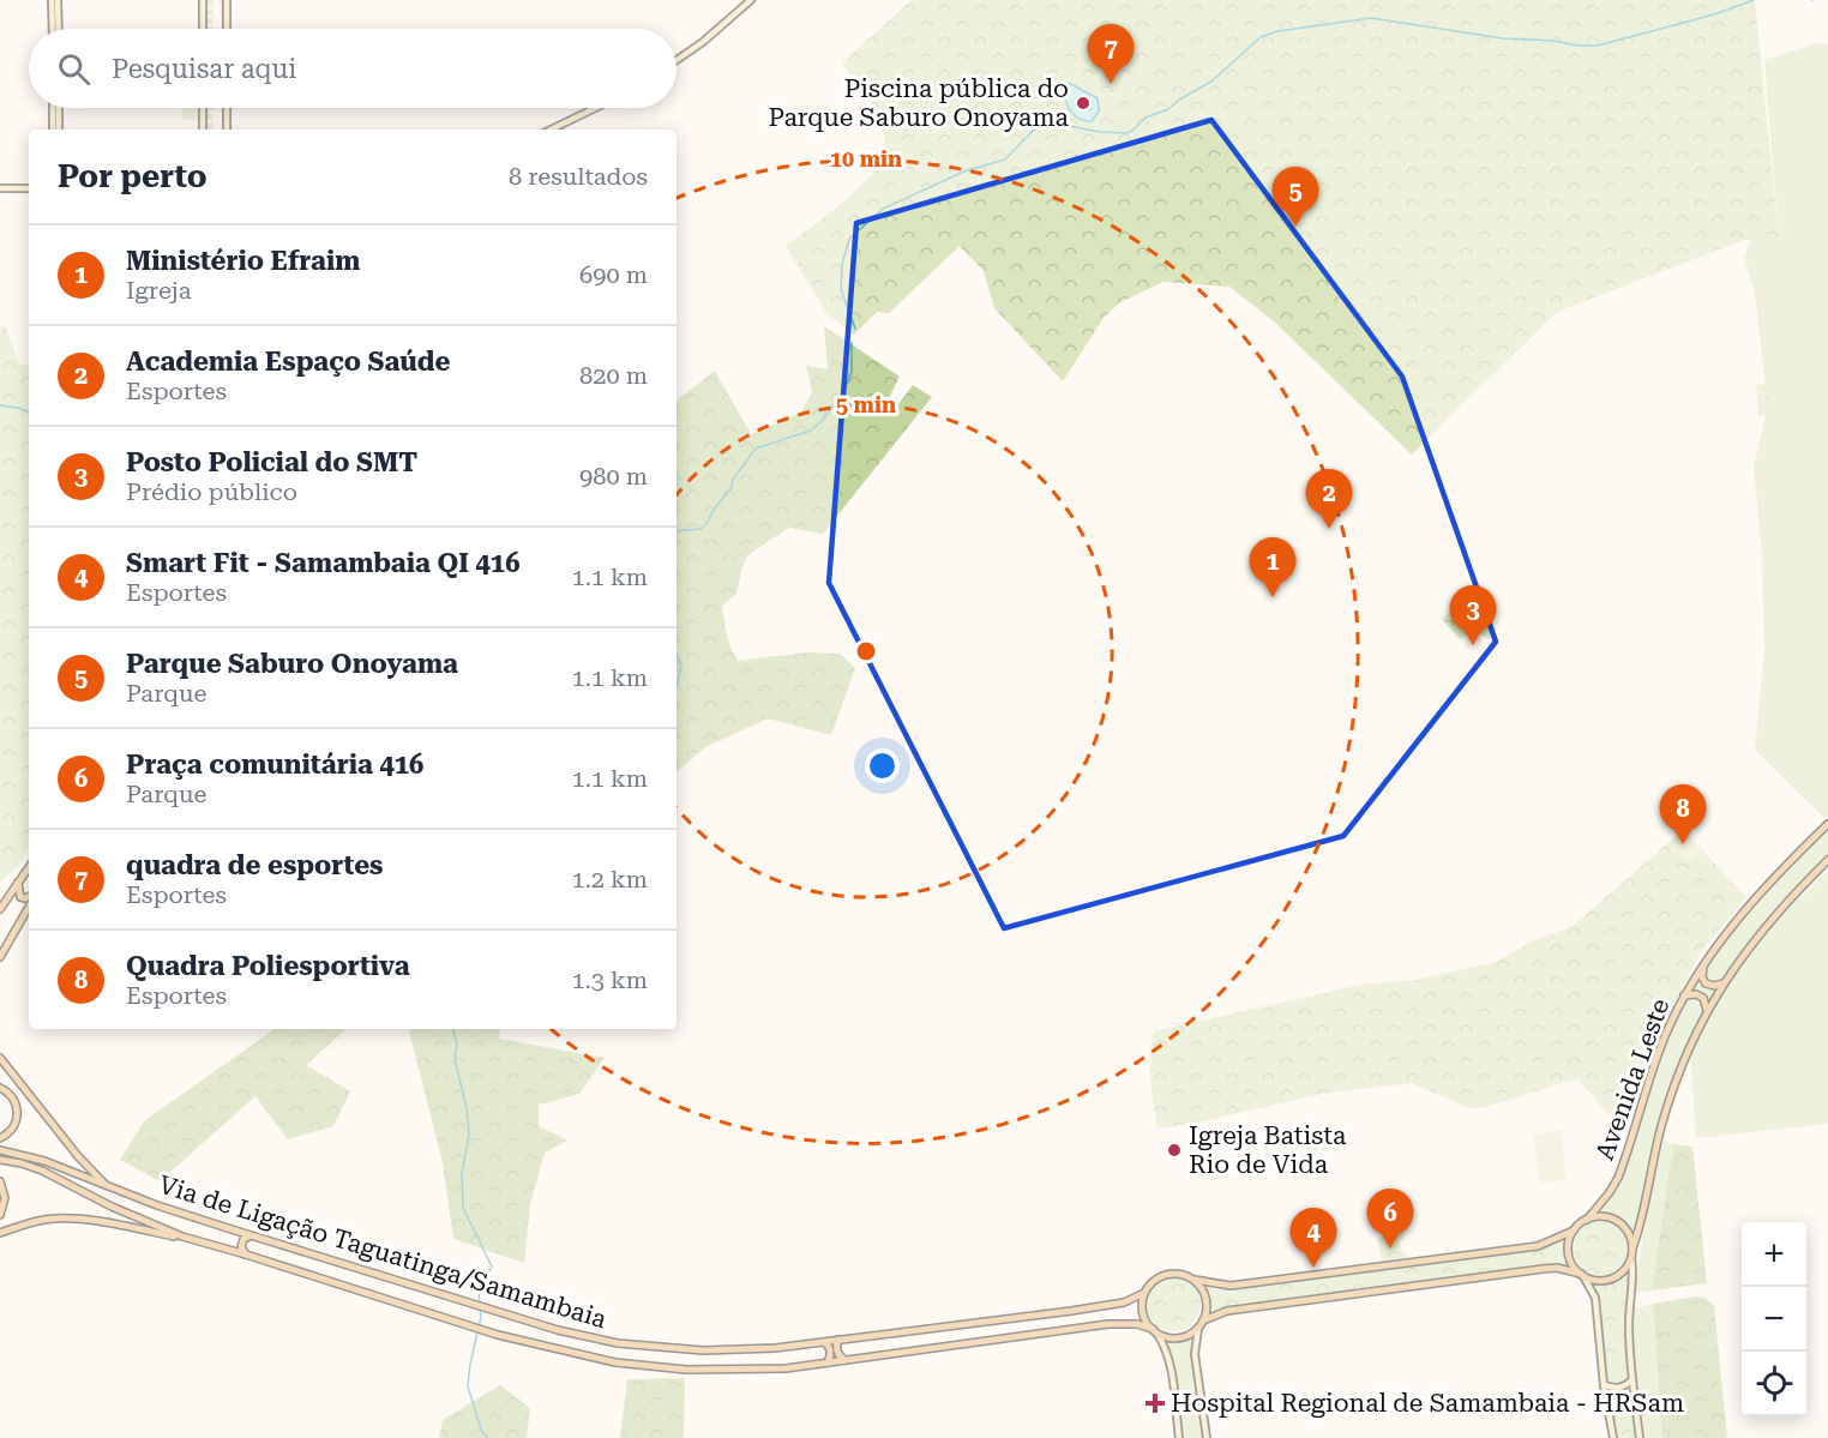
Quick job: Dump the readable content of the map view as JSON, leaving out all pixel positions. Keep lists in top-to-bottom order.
{
  "streets": {
    "main road": ["Avenida Leste", "Via de Ligação Taguatinga/Samambaia"]
  },
  "places": {
    "other": ["Piscina pública do Parque Saburo Onoyama", "Igreja Batista Rio de Vida"],
    "health": ["Hospital Regional de Samambaia - HRSam"]
  },
  "page": {
    "pins": [
      "7",
      "5",
      "2",
      "1",
      "3",
      "8",
      "6",
      "4"
    ],
    "search": "Pesquisar aqui",
    "heading": ["Por perto", "8 resultados"],
    "list": [
      {
        "mark": "1",
        "name": "Ministério Efraim",
        "note": "Igreja",
        "value": "690 m"
      },
      {
        "mark": "2",
        "name": "Academia Espaço Saúde",
        "note": "Esportes",
        "value": "820 m"
      },
      {
        "mark": "3",
        "name": "Posto Policial do SMT",
        "note": "Prédio público",
        "value": "980 m"
      },
      {
        "mark": "4",
        "name": "Smart Fit - Samambaia QI 416",
        "note": "Esportes",
        "value": "1.1 km"
      },
      {
        "mark": "5",
        "name": "Parque Saburo Onoyama",
        "note": "Parque",
        "value": "1.1 km"
      },
      {
        "mark": "6",
        "name": "Praça comunitária 416",
        "note": "Parque",
        "value": "1.1 km"
      },
      {
        "mark": "7",
        "name": "quadra de esportes",
        "note": "Esportes",
        "value": "1.2 km"
      },
      {
        "mark": "8",
        "name": "Quadra Poliesportiva",
        "note": "Esportes",
        "value": "1.3 km"
      }
    ],
    "map_buttons": ["+", "−"]
  },
  "rings": ["10 min", "5 min"]
}
